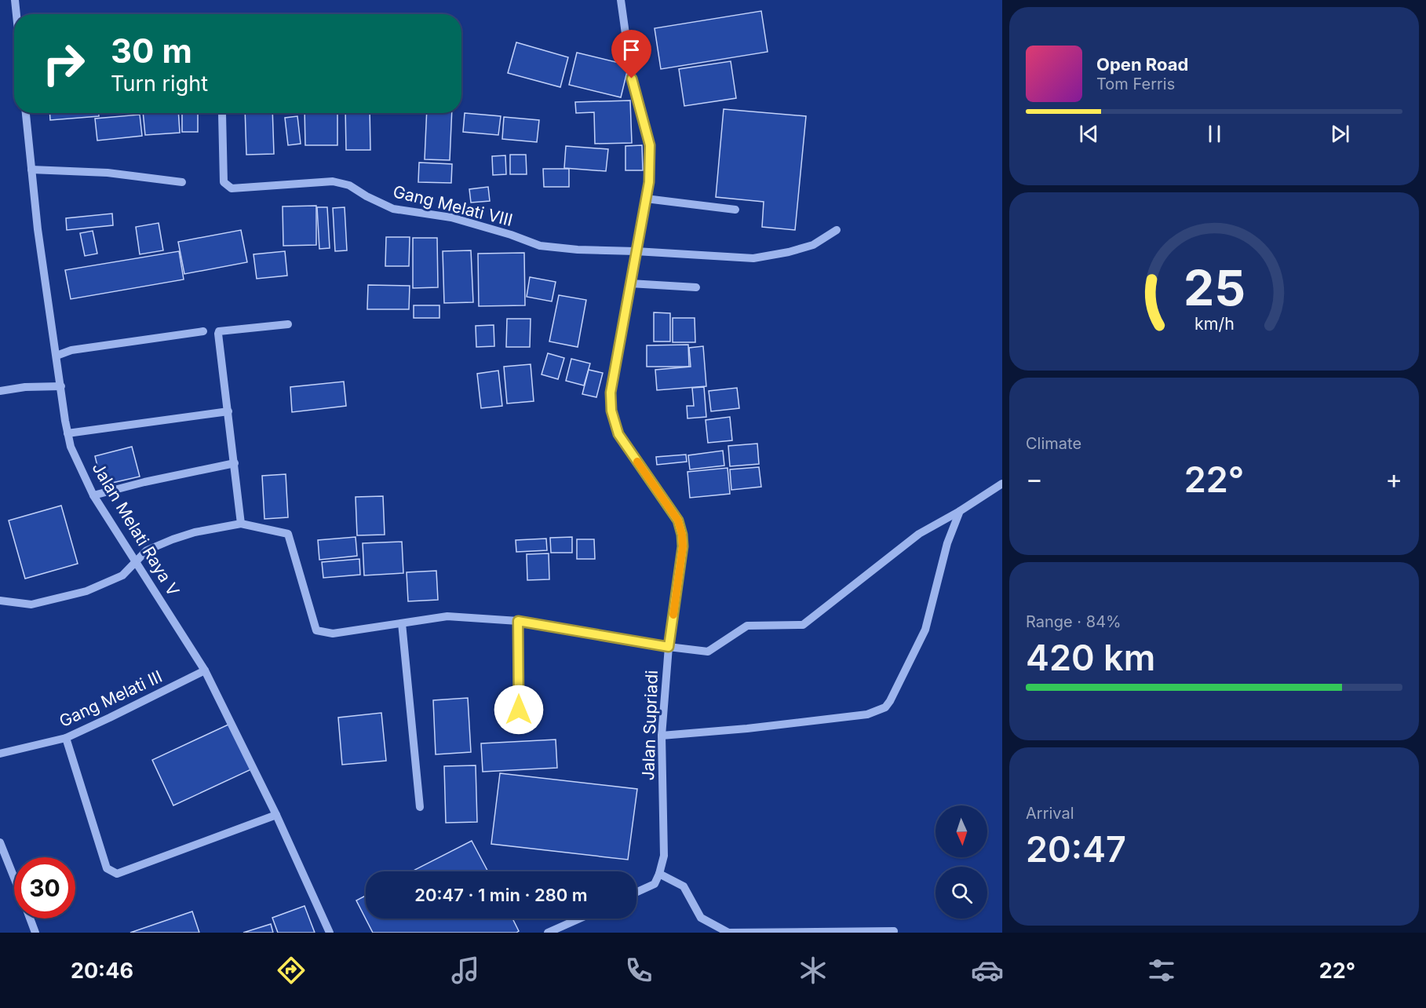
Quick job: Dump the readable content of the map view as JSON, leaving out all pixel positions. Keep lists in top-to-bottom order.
{
  "streets": {
    "street": [
      "Gang Melati VIII",
      "Jalan Melati Raya V",
      "Gang Melati III",
      "Jalan Supriadi"
    ]
  },
  "crossings": [
    ["Gang Melati VIII", "Jalan Supriadi"],
    ["Jalan Melati Raya V", "Gang Melati III"]
  ],
  "north": "bottom",
  "page": {
    "turn": ["30 m", "Turn right"],
    "song": ["Open Road", "Tom Ferris"],
    "tile": [
      "Climate",
      ["Range · 84%", "420 km"],
      ["Arrival", "20:47"]
    ],
    "heat": ["−", "22°", "+"],
    "limit": "30",
    "trip": "20:47 · 1 min · 280 m",
    "tabs": ["20:46", "22°"],
    "gauge": ["25", "km/h"]
  }
}
